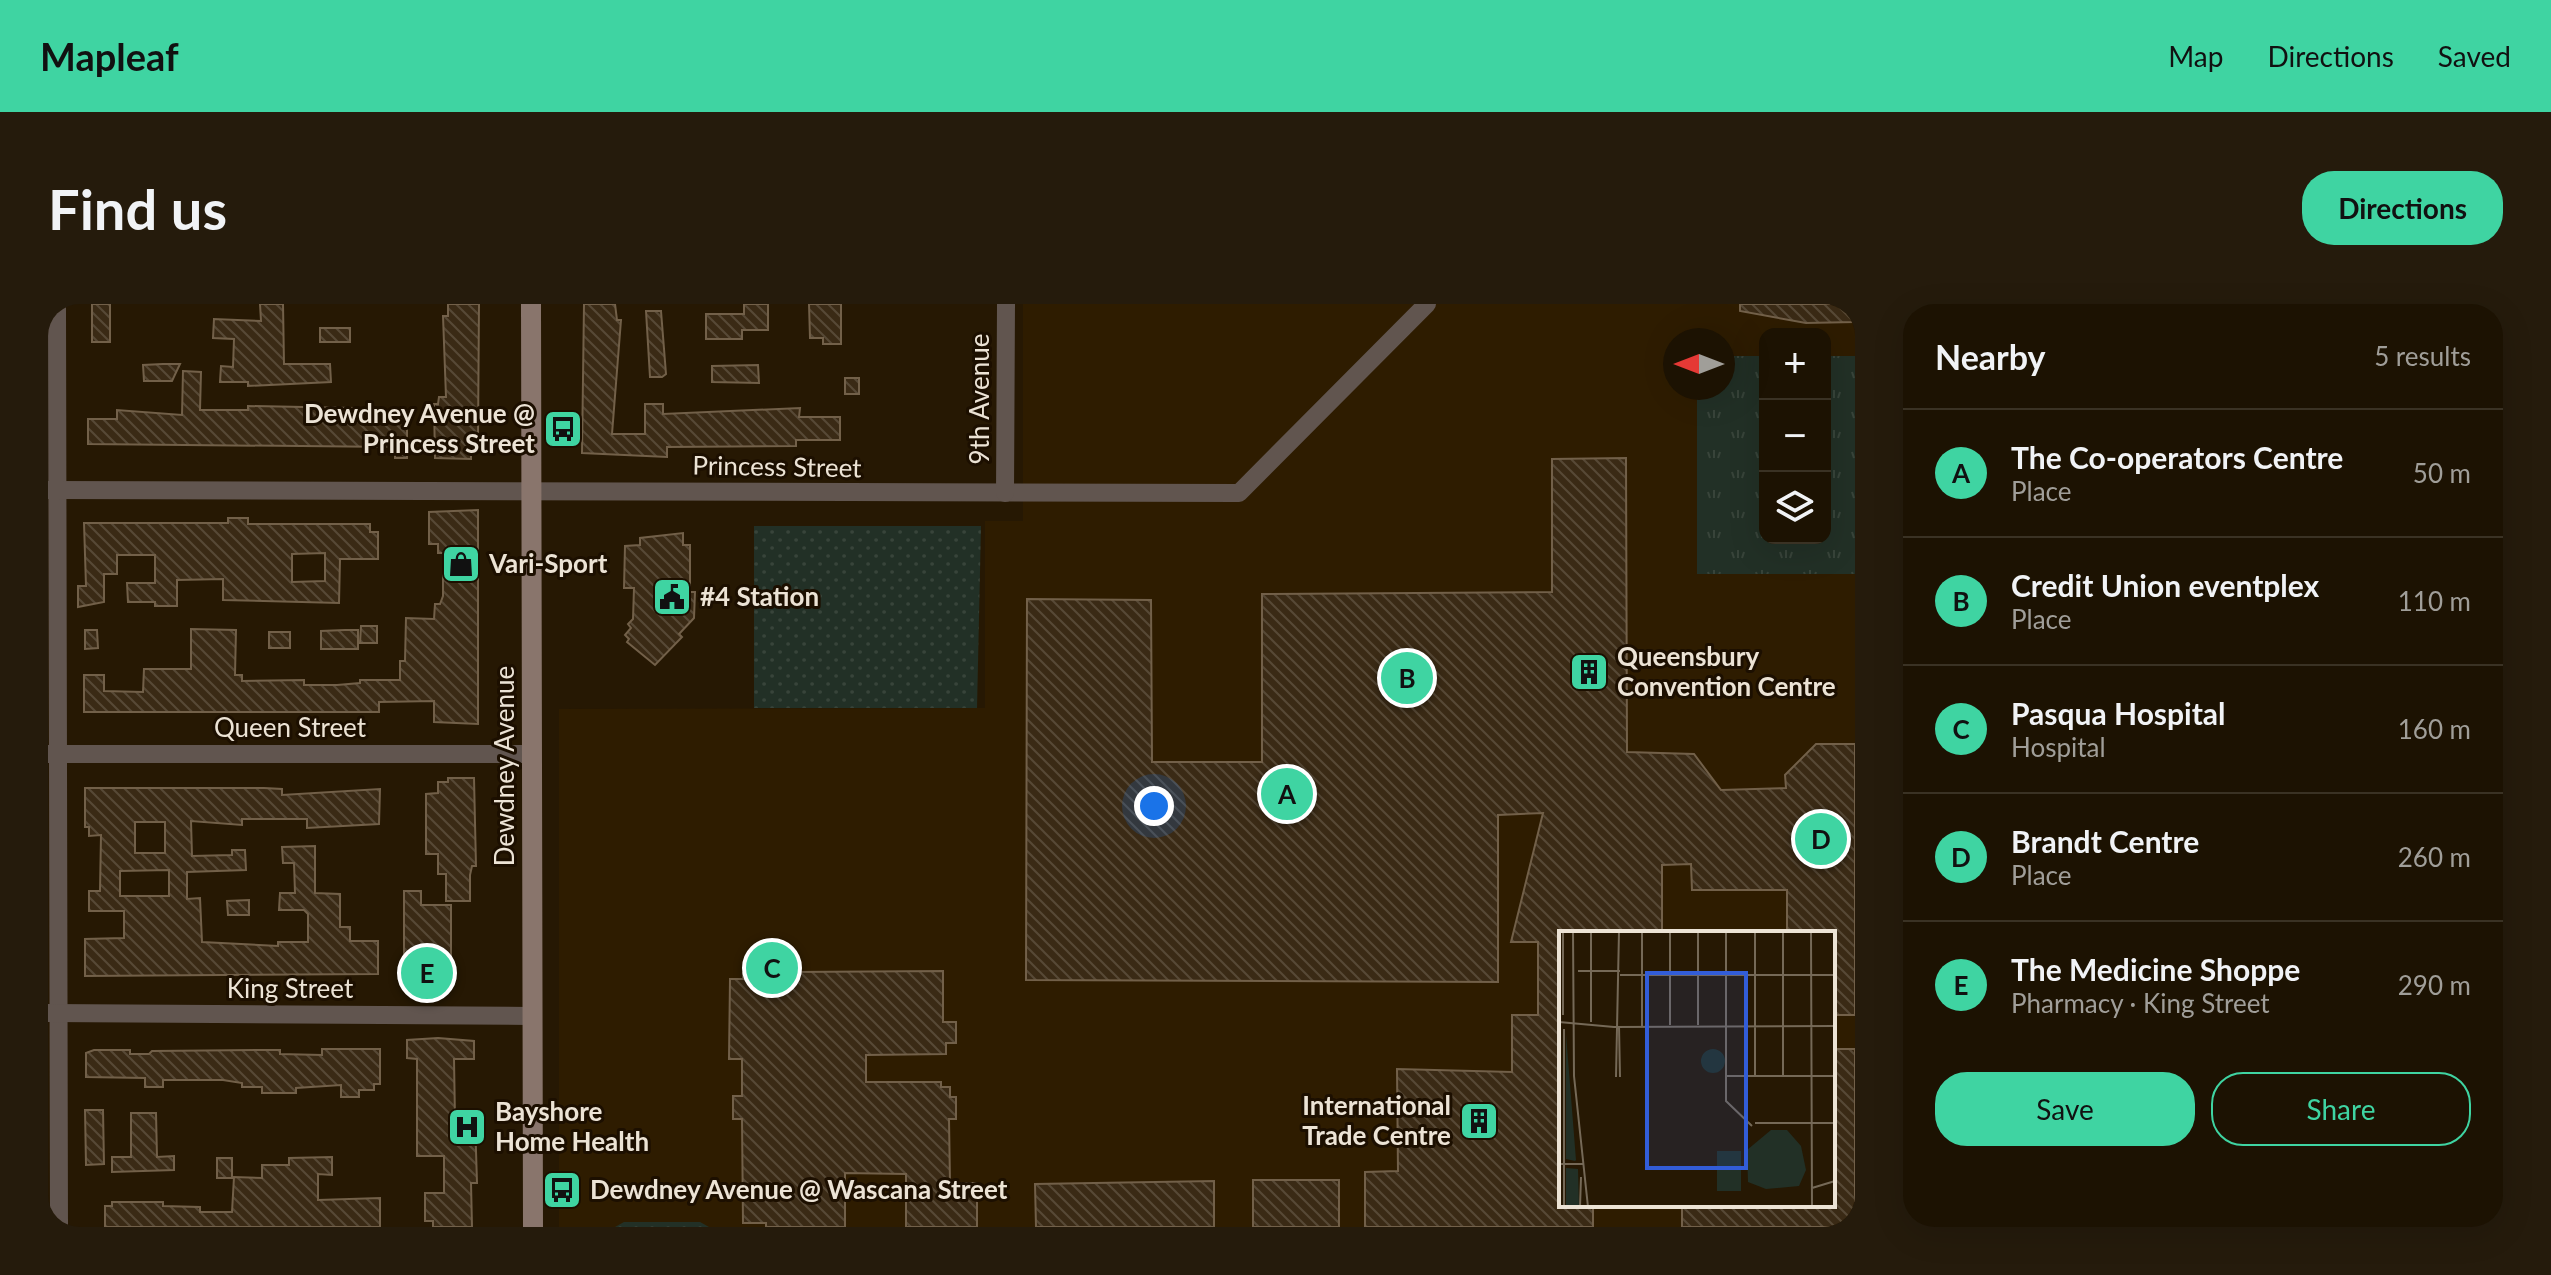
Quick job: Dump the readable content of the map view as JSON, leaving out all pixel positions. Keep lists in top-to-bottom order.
{
  "streets": {
    "main road": ["Dewdney Avenue"],
    "street": [
      "9th Avenue",
      "Princess Street",
      "Queen Street",
      "King Street"
    ]
  },
  "crossings": [
    ["9th Avenue", "Princess Street"],
    ["Princess Street", "Dewdney Avenue"],
    ["Queen Street", "Dewdney Avenue"],
    ["Dewdney Avenue", "King Street"]
  ],
  "places": {
    "bus stop": ["Dewdney Avenue @ Princess Street", "Dewdney Avenue @ Wascana Street"],
    "shop": ["Vari-Sport"],
    "public building": ["#4 Station"],
    "building": ["Queensbury Convention Centre", "International Trade Centre"],
    "hospital": ["Bayshore Home Health"]
  },
  "north": "left",
  "page": {
    "header": "Mapleaf",
    "nav": ["Map", "Directions", "Saved"],
    "buttons": [
      "Directions",
      ["Save", "Share"]
    ],
    "title": "Find us",
    "heading": ["Nearby", "5 results"],
    "map_buttons": ["+", "−"],
    "list": [
      {
        "mark": "A",
        "name": "The Co-operators Centre",
        "note": "Place",
        "value": "50 m"
      },
      {
        "mark": "B",
        "name": "Credit Union eventplex",
        "note": "Place",
        "value": "110 m"
      },
      {
        "mark": "C",
        "name": "Pasqua Hospital",
        "note": "Hospital",
        "value": "160 m"
      },
      {
        "mark": "D",
        "name": "Brandt Centre",
        "note": "Place",
        "value": "260 m"
      },
      {
        "mark": "E",
        "name": "The Medicine Shoppe",
        "note": "Pharmacy · King Street",
        "value": "290 m"
      }
    ],
    "pins": [
      "B",
      "A",
      "D",
      "C",
      "E"
    ]
  }
}
